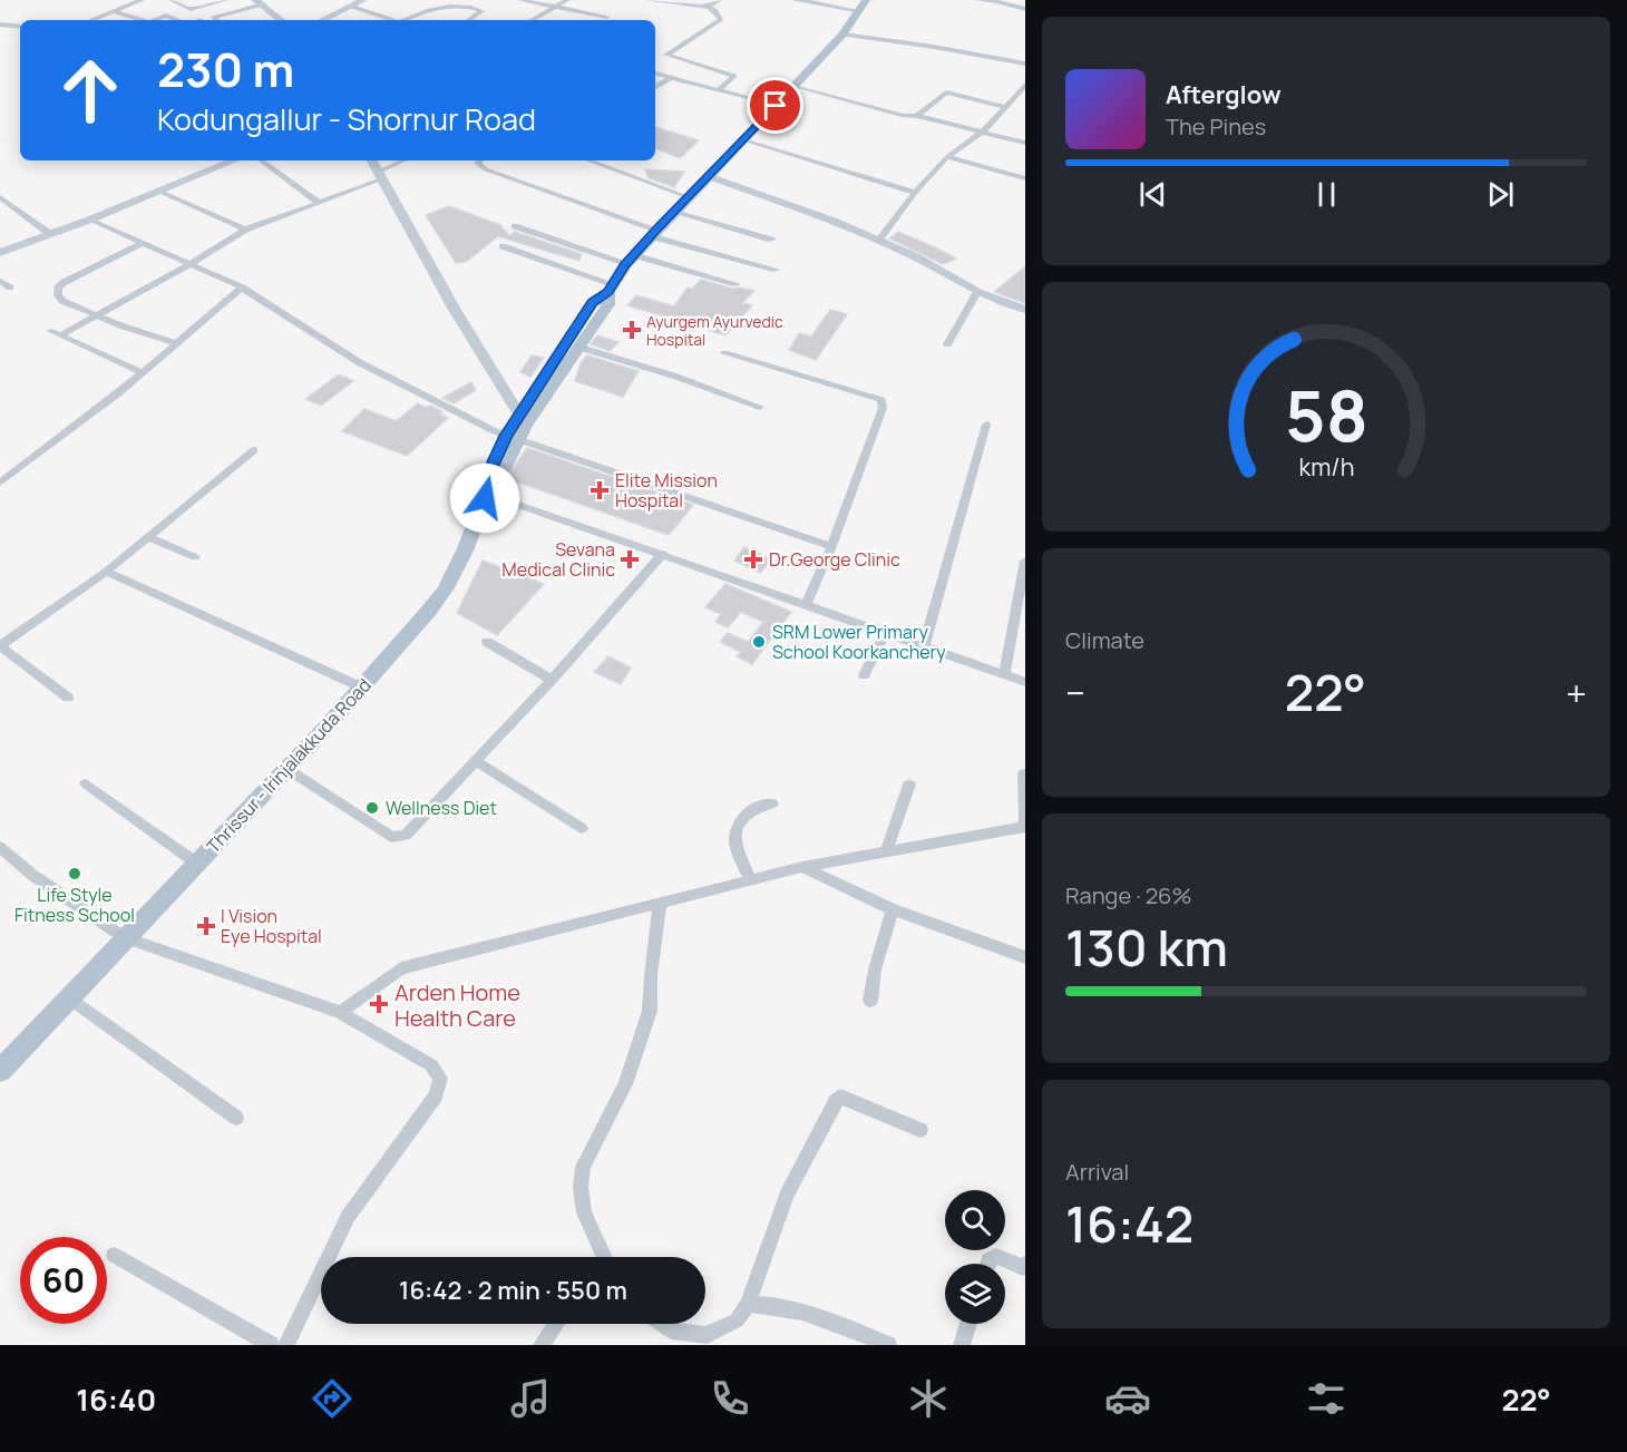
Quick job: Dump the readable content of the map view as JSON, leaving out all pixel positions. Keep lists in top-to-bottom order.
{
  "streets": {
    "main road": ["Thrissur - Irinjalakkuda Road"]
  },
  "places": {
    "health": [
      "Ayurgem Ayurvedic Hospital",
      "Elite Mission Hospital",
      "Sevana Medical Clinic",
      "Dr.George Clinic",
      "I Vision Eye Hospital",
      "Arden Home Health Care"
    ],
    "other": ["SRM Lower Primary School Koorkanchery", "Wellness Diet", "Life Style Fitness School"]
  },
  "page": {
    "turn": ["230 m", "Kodungallur - Shornur Road"],
    "song": ["Afterglow", "The Pines"],
    "tile": [
      "Climate",
      ["Range · 26%", "130 km"],
      ["Arrival", "16:42"]
    ],
    "heat": ["−", "22°", "+"],
    "limit": "60",
    "trip": "16:42 · 2 min · 550 m",
    "tabs": ["16:40", "22°"],
    "gauge": ["58", "km/h"]
  }
}
